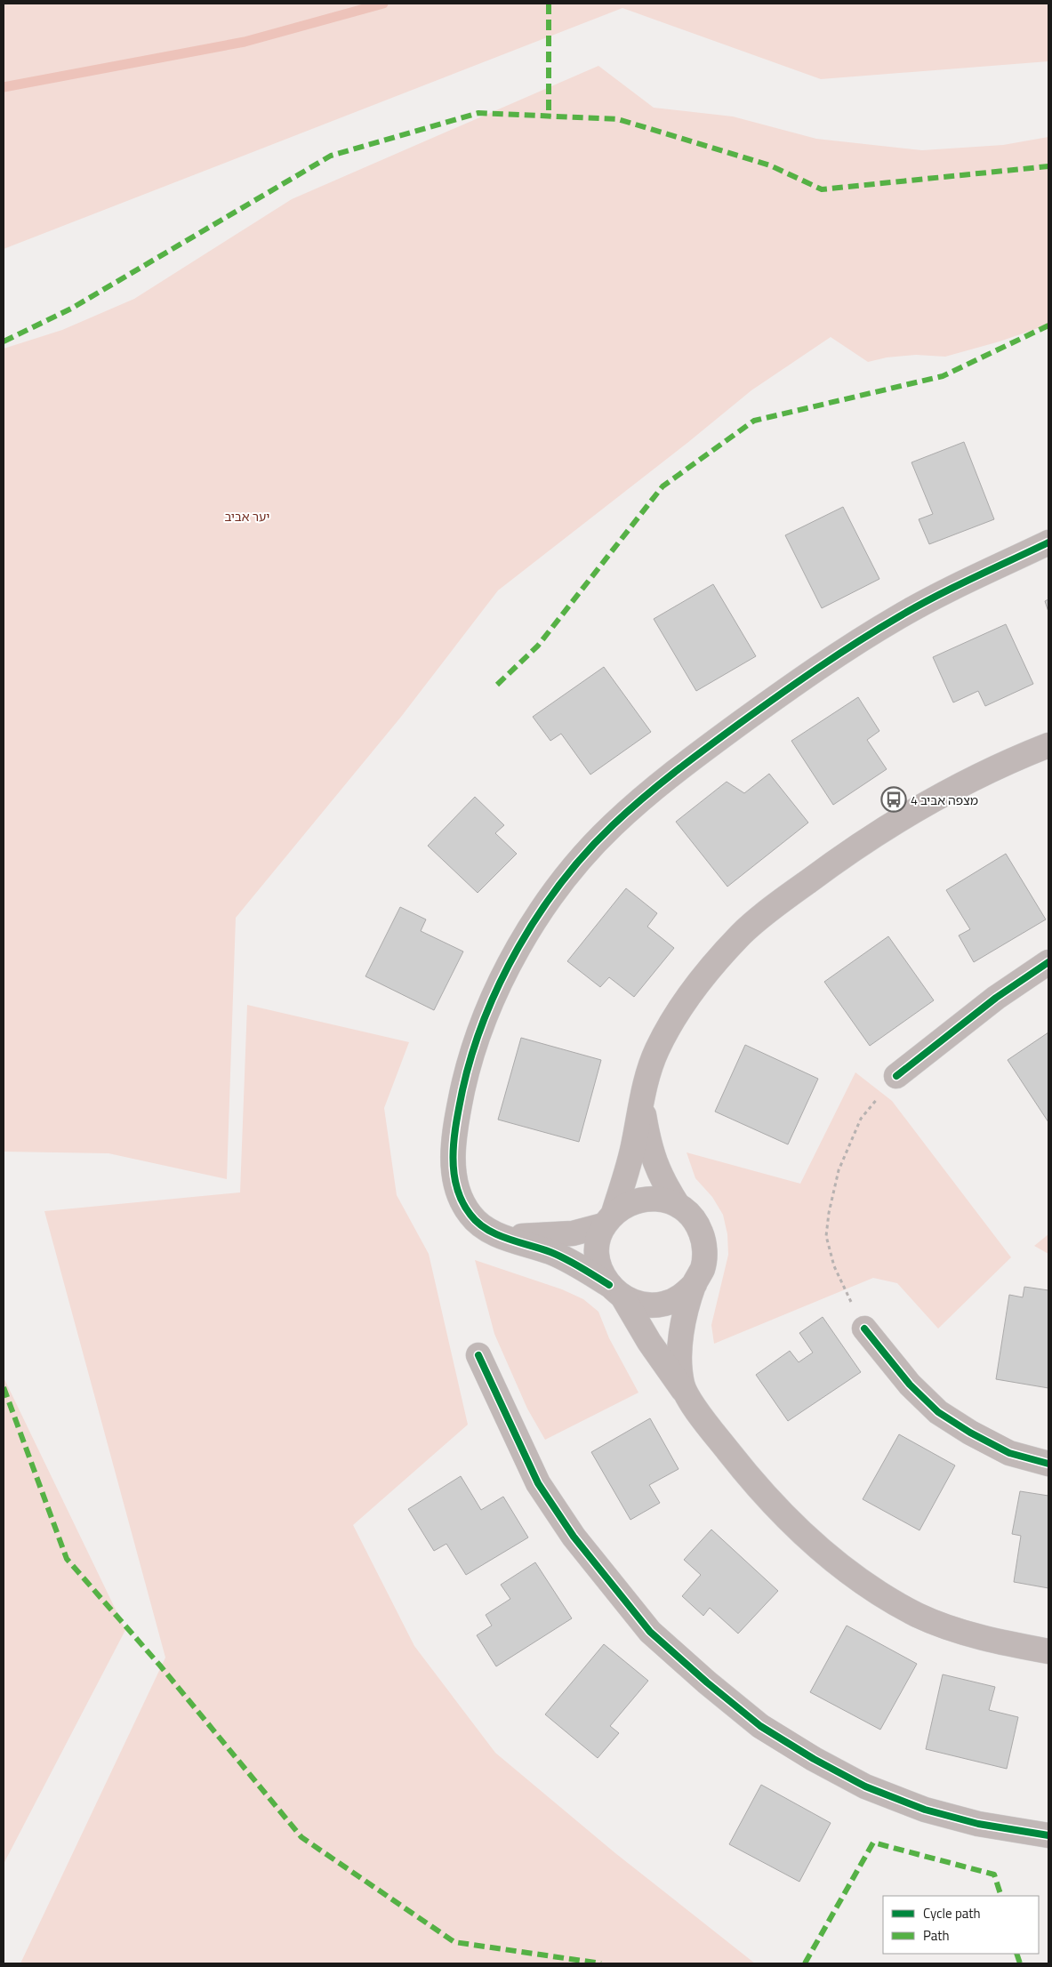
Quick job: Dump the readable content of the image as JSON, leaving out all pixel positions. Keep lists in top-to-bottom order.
{
  "parks": ["יער אביב"],
  "places": {
    "bus stop": ["מצפה אביב 4"]
  },
  "legend": ["Cycle path", "Path"]
}
